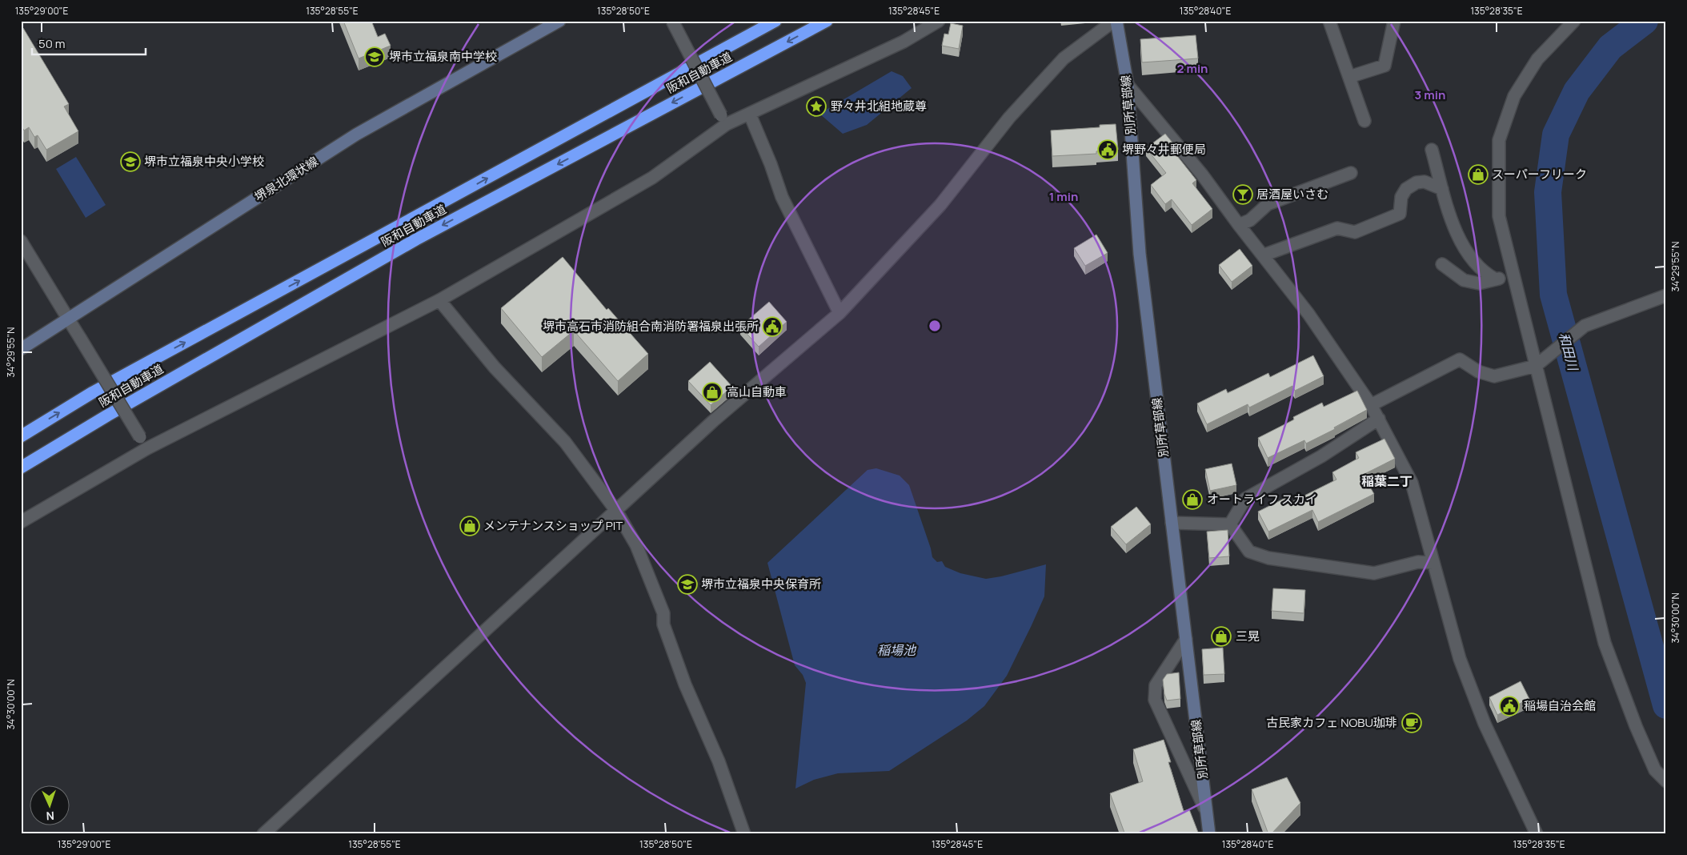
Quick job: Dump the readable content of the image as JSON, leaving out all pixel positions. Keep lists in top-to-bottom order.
{
  "streets": {
    "highway": ["阪和自動車道"],
    "main road": ["別所草部線", "堺泉北環状線"]
  },
  "districts": ["稲葉二丁"],
  "water": ["和田川", "稲場池"],
  "places": {
    "school or university": ["堺市立福泉南中学校", "堺市立福泉中央小学校", "堺市立福泉中央保育所"],
    "place": ["野々井北組地蔵尊"],
    "public building": ["堺野々井郵便局", "堺市高石市消防組合南消防署福泉出張所", "稲場自治会館"],
    "shop": [
      "スーパーフリーク",
      "高山自動車",
      "オートライフ スカイ",
      "メンテナンスショップ PIT",
      "三晃"
    ],
    "bar": ["居酒屋いさむ"],
    "cafe": ["古民家カフェ NOBU珈琲"]
  },
  "scale_bar": "50 m",
  "north": "bottom",
  "coordinates": [
    "135°29'00\"E",
    "135°28'55\"E",
    "135°28'50\"E",
    "135°28'45\"E",
    "135°28'40\"E",
    "135°28'35\"E",
    "34°29'55\"N",
    "34°30'00\"N"
  ],
  "rings": ["2 min", "3 min", "1 min"]
}
